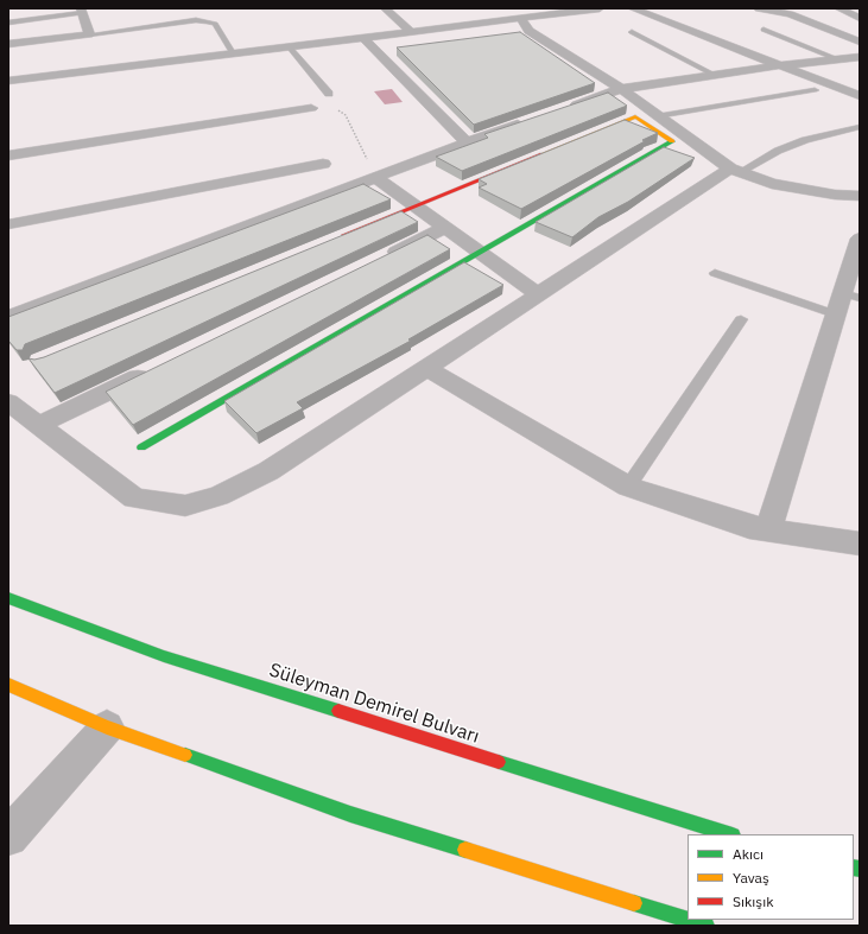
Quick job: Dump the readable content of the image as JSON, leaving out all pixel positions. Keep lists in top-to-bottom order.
{
  "streets": {
    "main road": ["Süleyman Demirel Bulvarı"]
  },
  "legend": ["Akıcı", "Yavaş", "Sıkışık"]
}
